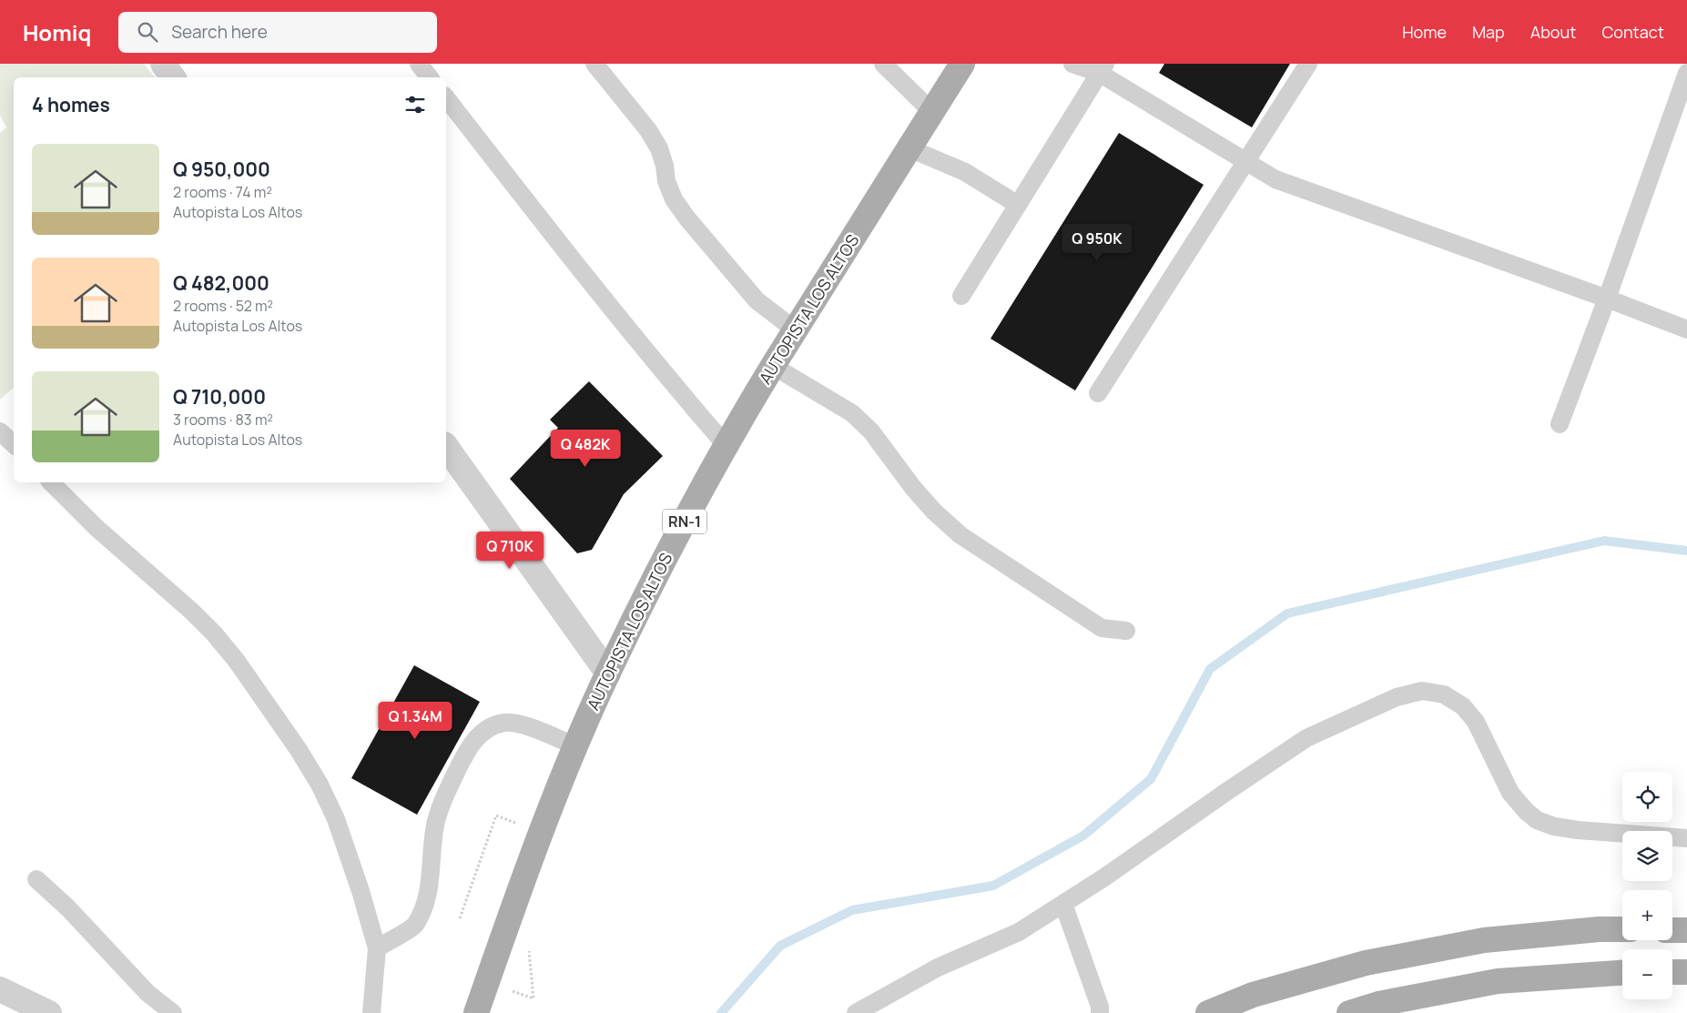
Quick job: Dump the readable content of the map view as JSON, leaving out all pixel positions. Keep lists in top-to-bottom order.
{
  "streets": {
    "main road": ["AUTOPISTA LOS ALTOS", "RN-1"]
  },
  "page": {
    "header": "Homiq",
    "search": "Search here",
    "nav": [
      "Home",
      "Map",
      "About",
      "Contact"
    ],
    "heading": "4 homes",
    "list": [
      {
        "name": "Q 950,000",
        "note": "2 rooms · 74 m² · Autopista Los Altos"
      },
      {
        "name": "Q 482,000",
        "note": "2 rooms · 52 m² · Autopista Los Altos"
      },
      {
        "name": "Q 710,000",
        "note": "3 rooms · 83 m² · Autopista Los Altos"
      }
    ],
    "price": [
      "Q 950K",
      "Q 482K",
      "Q 710K",
      "Q 1.34M"
    ],
    "map_buttons": ["+", "−"]
  }
}
